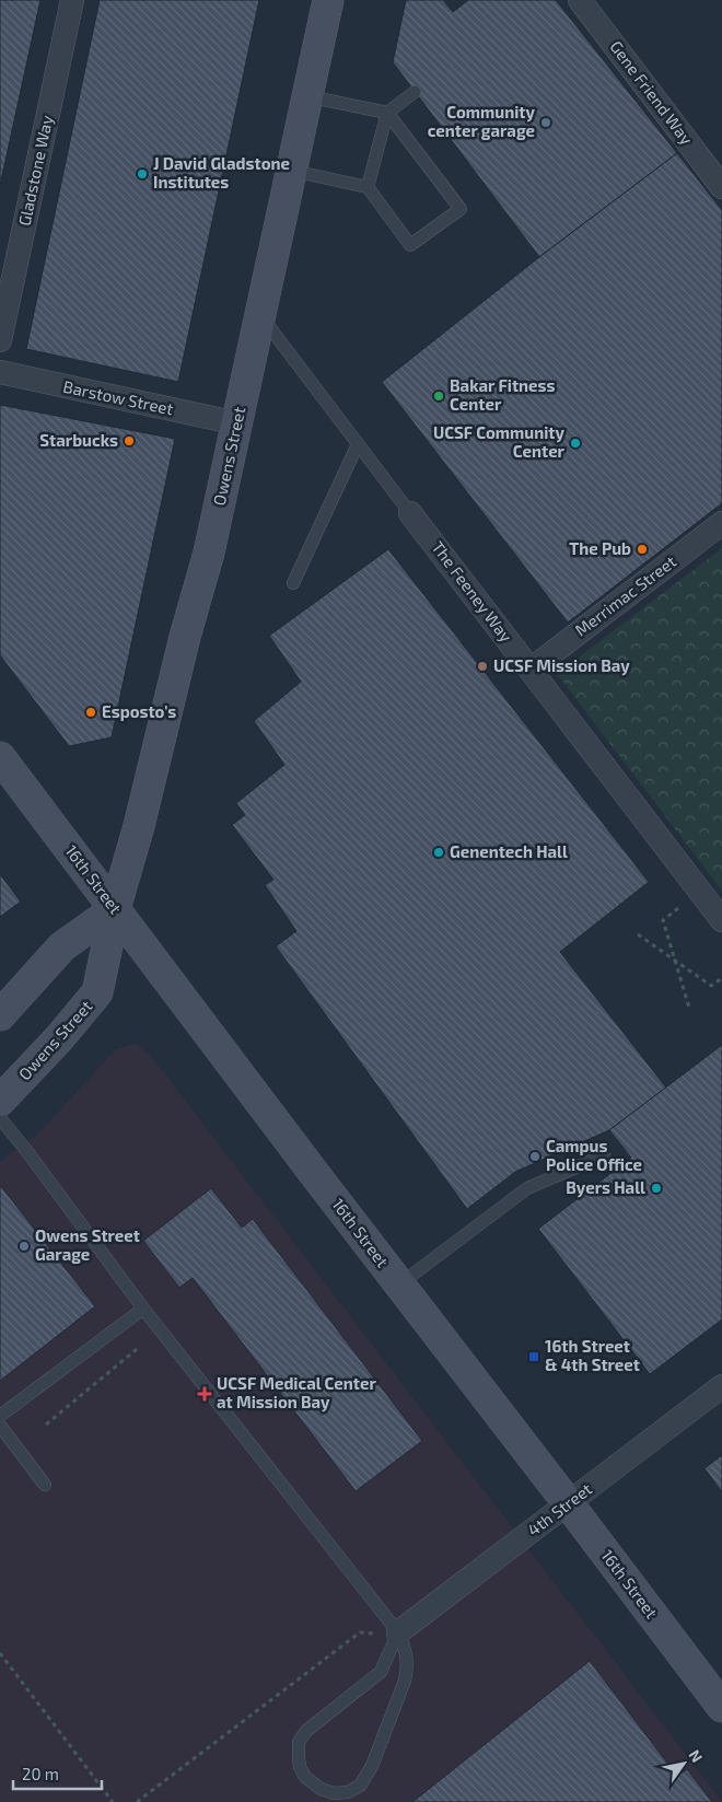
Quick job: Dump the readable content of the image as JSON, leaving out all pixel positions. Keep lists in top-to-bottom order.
{
  "streets": {
    "street": [
      "Gene Friend Way",
      "Gladstone Way",
      "Barstow Street",
      "Owens Street",
      "The Feeney Way",
      "Merrimac Street",
      "16th Street",
      "4th Street"
    ]
  },
  "crossings": [
    ["Barstow Street", "Owens Street"],
    ["Owens Street", "The Feeney Way"],
    ["Owens Street", "16th Street"],
    ["The Feeney Way", "Merrimac Street"],
    ["16th Street", "4th Street"]
  ],
  "places": {
    "other": [
      "Community center garage",
      "J David Gladstone Institutes",
      "Bakar Fitness Center",
      "Starbucks",
      "UCSF Community Center",
      "The Pub",
      "UCSF Mission Bay",
      "Esposto's",
      "Genentech Hall",
      "Campus Police Office",
      "Byers Hall",
      "Owens Street Garage"
    ],
    "transit": ["16th Street & 4th Street"],
    "health": ["UCSF Medical Center at Mission Bay"]
  },
  "scale_bar": "20 m",
  "north": "top right"
}
